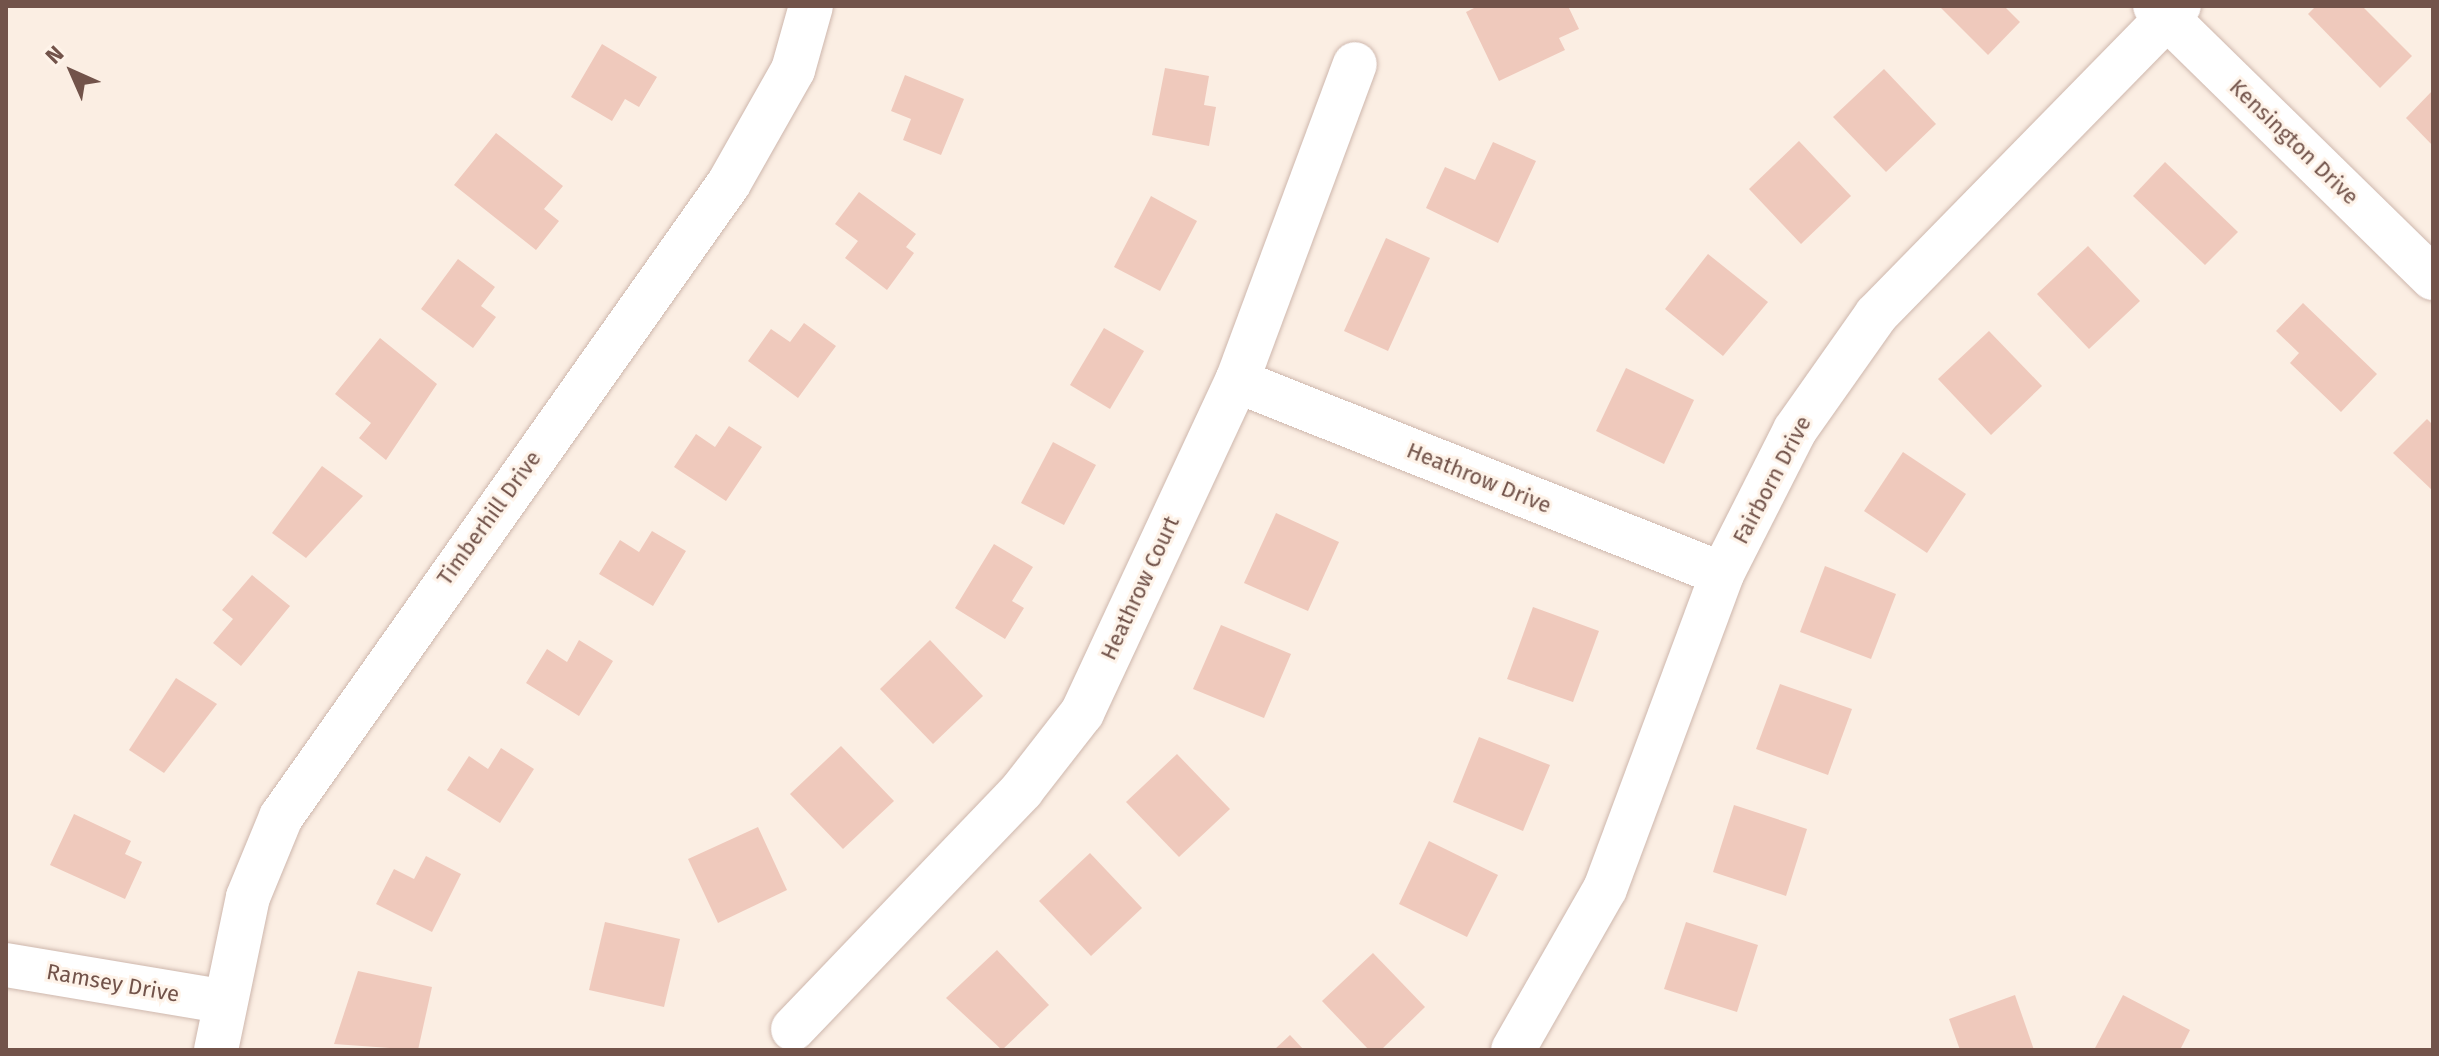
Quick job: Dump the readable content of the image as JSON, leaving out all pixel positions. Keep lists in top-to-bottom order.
{
  "streets": {
    "street": [
      "Kensington Drive",
      "Heathrow Drive",
      "Fairborn Drive",
      "Timberhill Drive",
      "Heathrow Court",
      "Ramsey Drive"
    ]
  },
  "crossings": [
    ["Kensington Drive", "Fairborn Drive"],
    ["Heathrow Drive", "Fairborn Drive"],
    ["Heathrow Drive", "Heathrow Court"],
    ["Timberhill Drive", "Ramsey Drive"]
  ],
  "north": "top left"
}
